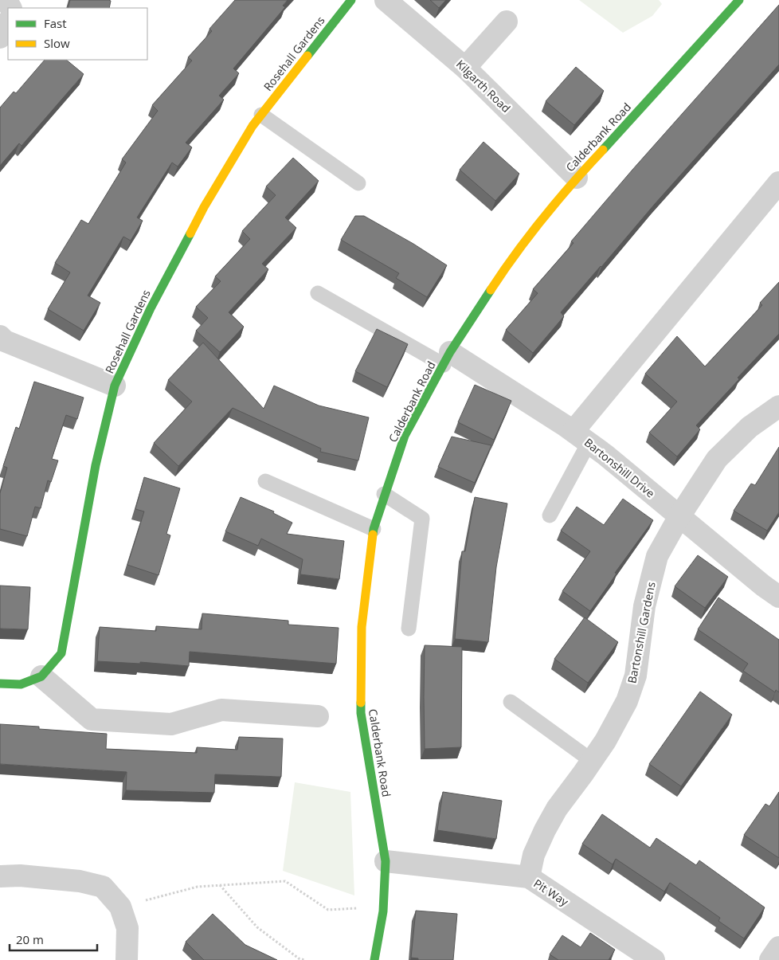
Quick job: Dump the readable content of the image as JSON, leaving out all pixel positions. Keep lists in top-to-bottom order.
{
  "streets": {
    "street": [
      "Rosehall Gardens",
      "Kilgarth Road",
      "Calderbank Road",
      "Bartonshill Drive",
      "Bartonshill Gardens",
      "Pit Way"
    ]
  },
  "crossings": [
    ["Kilgarth Road", "Calderbank Road"],
    ["Calderbank Road", "Bartonshill Drive"],
    ["Calderbank Road", "Pit Way"],
    ["Bartonshill Drive", "Bartonshill Gardens"],
    ["Bartonshill Gardens", "Pit Way"]
  ],
  "legend": ["Fast", "Slow"],
  "scale_bar": "20 m"
}
